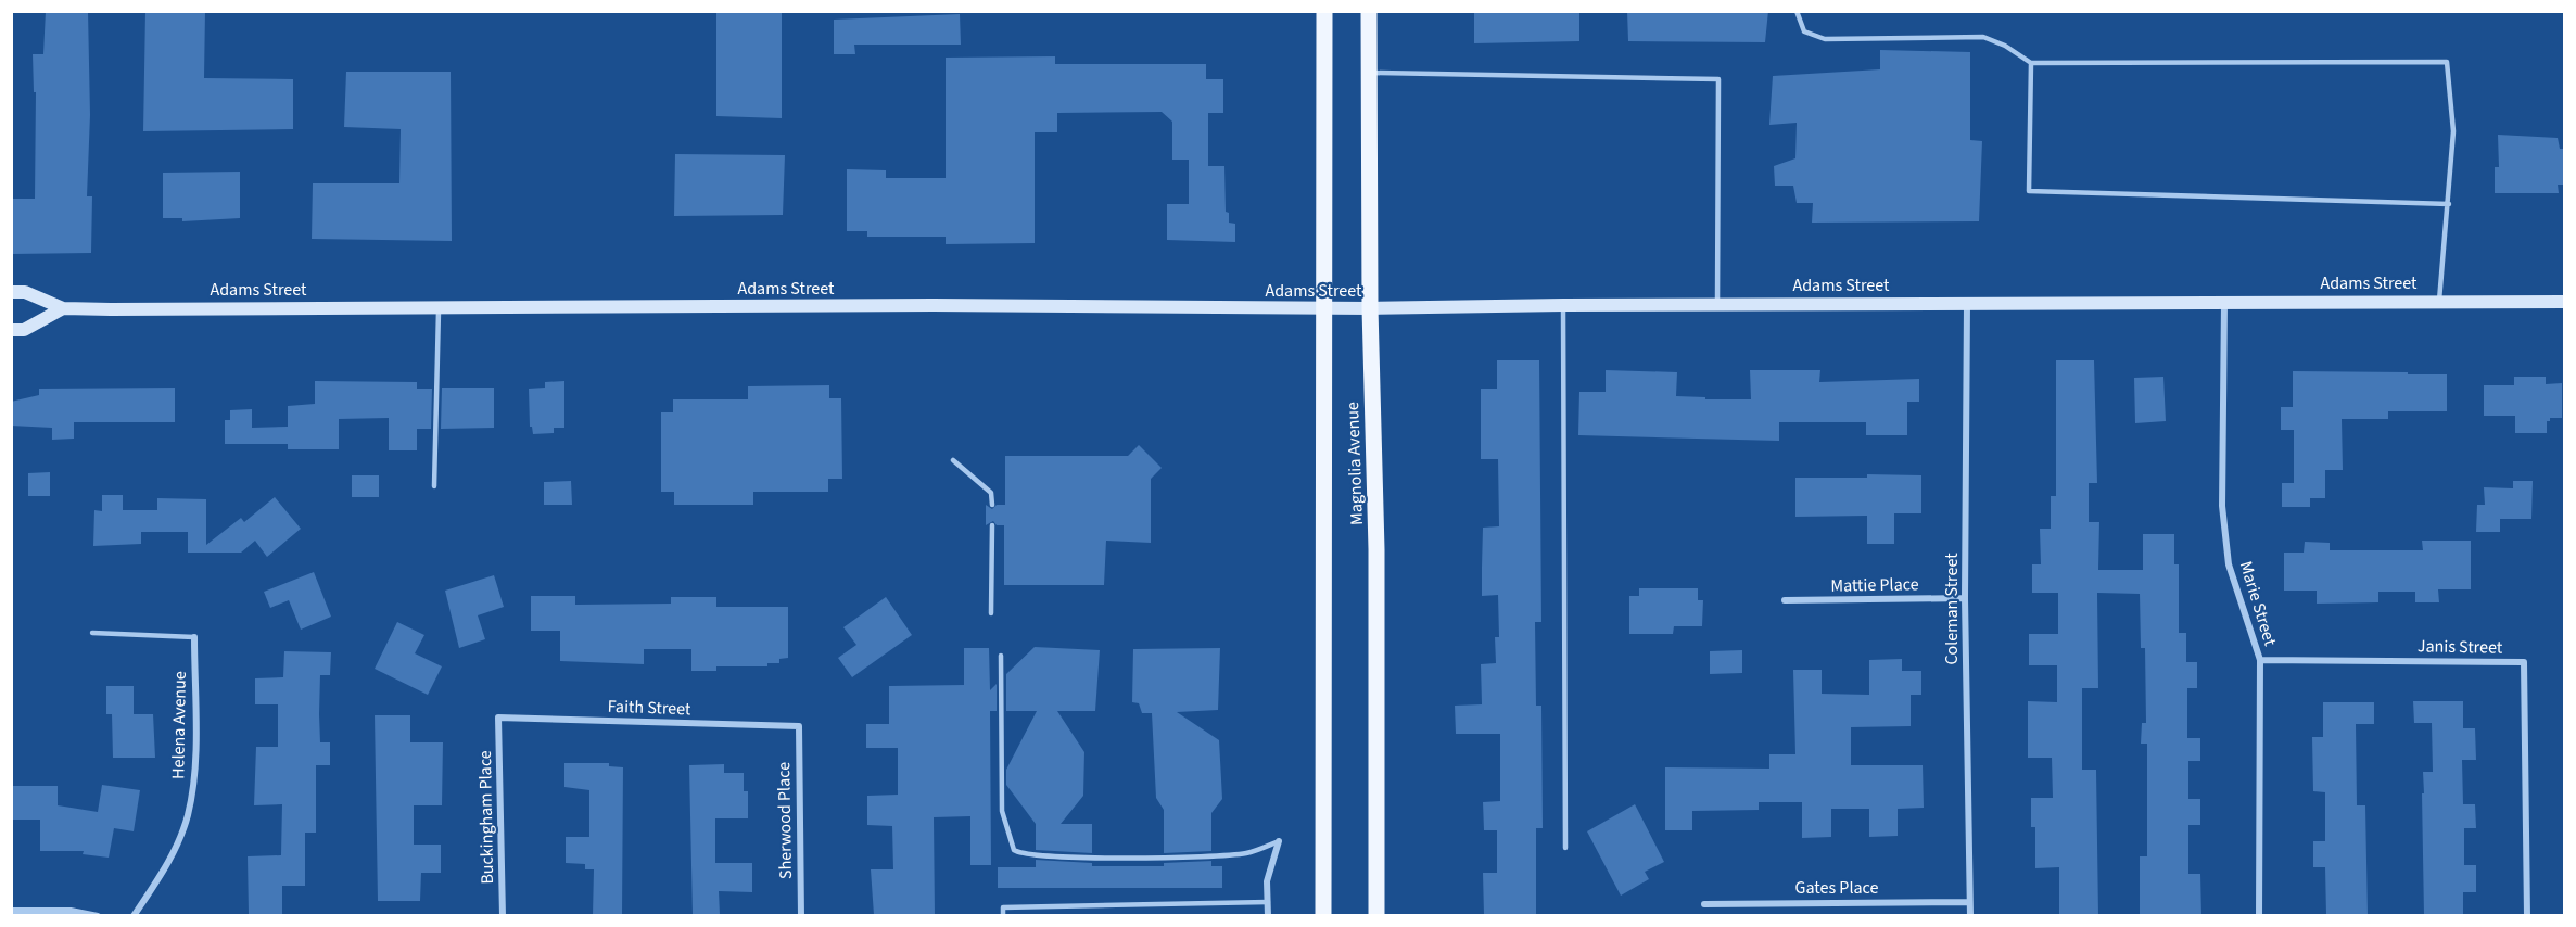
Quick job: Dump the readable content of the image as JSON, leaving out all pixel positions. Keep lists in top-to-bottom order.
{
  "streets": {
    "main road": ["Adams Street", "Magnolia Avenue"],
    "street": [
      "Mattie Place",
      "Marie Street",
      "Coleman Street",
      "Janis Street",
      "Faith Street",
      "Helena Avenue",
      "Buckingham Place",
      "Sherwood Place",
      "Gates Place"
    ]
  },
  "crossings": [
    ["Adams Street", "Magnolia Avenue"],
    ["Adams Street", "Marie Street"],
    ["Adams Street", "Coleman Street"],
    ["Mattie Place", "Coleman Street"],
    ["Marie Street", "Janis Street"],
    ["Coleman Street", "Gates Place"],
    ["Faith Street", "Buckingham Place"],
    ["Faith Street", "Sherwood Place"]
  ]
}
